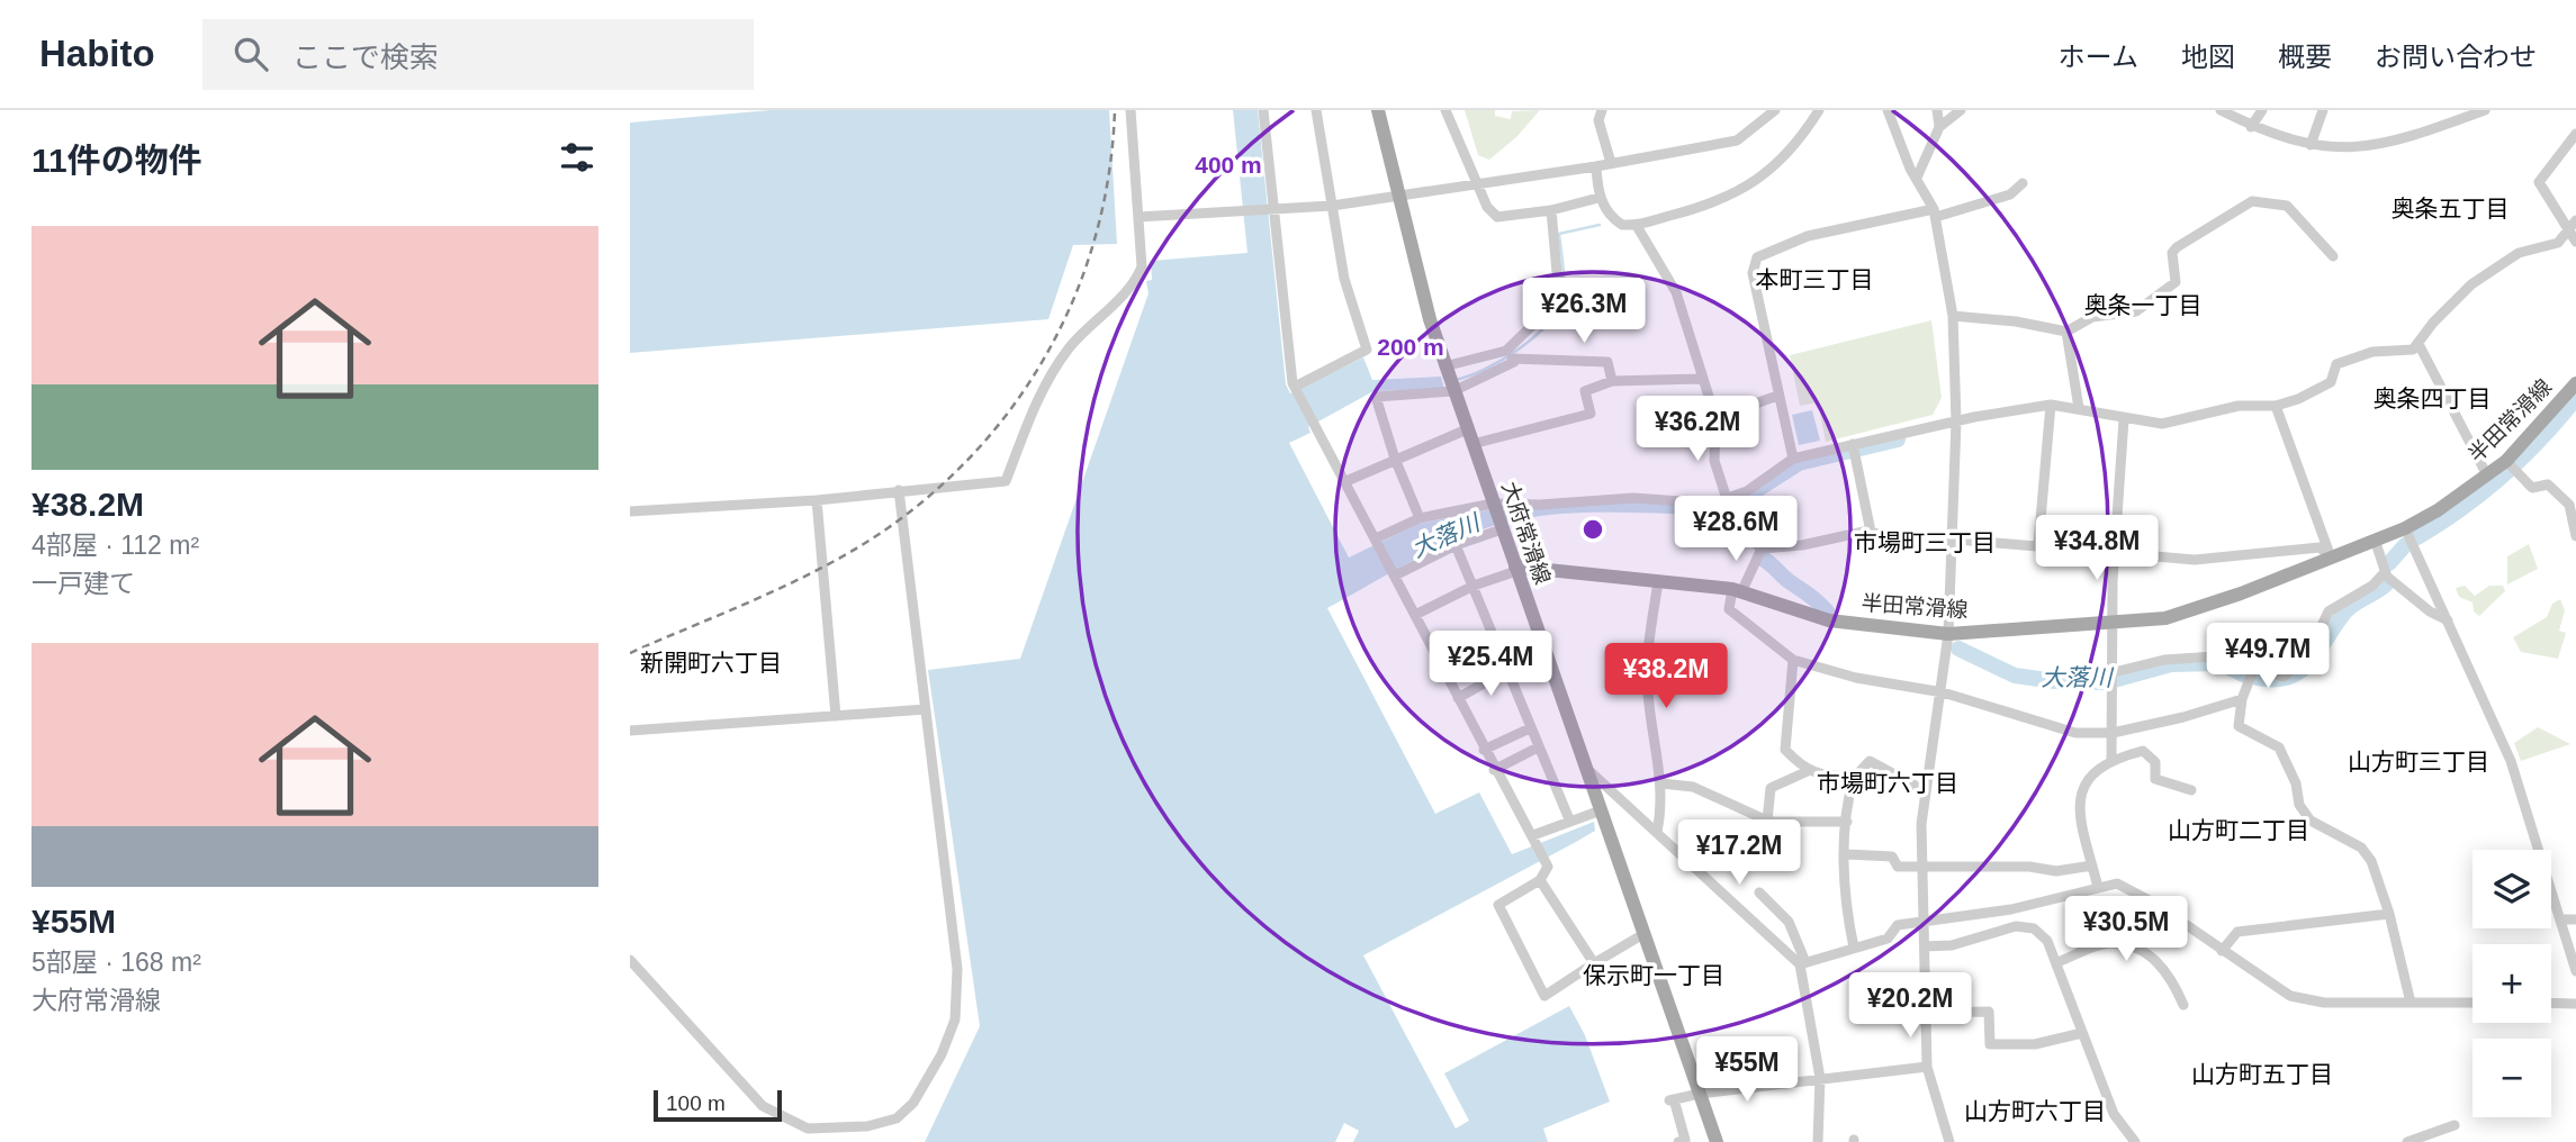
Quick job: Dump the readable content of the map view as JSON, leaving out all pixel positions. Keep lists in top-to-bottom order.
{
  "streets": {
    "main road": ["半田常滑線", "大府常滑線"]
  },
  "crossings": [
    ["半田常滑線", "大府常滑線"]
  ],
  "districts": [
    "奥条五丁目",
    "本町三丁目",
    "奥条一丁目",
    "奥条四丁目",
    "市場町三丁目",
    "新開町六丁目",
    "山方町三丁目",
    "市場町六丁目",
    "山方町二丁目",
    "保示町一丁目",
    "山方町五丁目",
    "山方町六丁目"
  ],
  "water": ["大落川"],
  "scale_bar": "100 m",
  "page": {
    "header": "Habito",
    "search": "ここで検索",
    "nav": [
      "ホーム",
      "地図",
      "概要",
      "お問い合わせ"
    ],
    "heading": "11件の物件",
    "list": [
      {
        "name": "¥38.2M",
        "note": "4部屋 · 112 m² · 一戸建て"
      },
      {
        "name": "¥55M",
        "note": "5部屋 · 168 m² · 大府常滑線"
      }
    ],
    "price": [
      "¥26.3M",
      "¥36.2M",
      "¥28.6M",
      "¥34.8M",
      "¥49.7M",
      "¥25.4M",
      "¥38.2M",
      "¥17.2M",
      "¥30.5M",
      "¥20.2M",
      "¥55M"
    ],
    "map_buttons": ["+", "−"],
    "scale": "100 m"
  },
  "rings": ["400 m", "200 m"]
}
